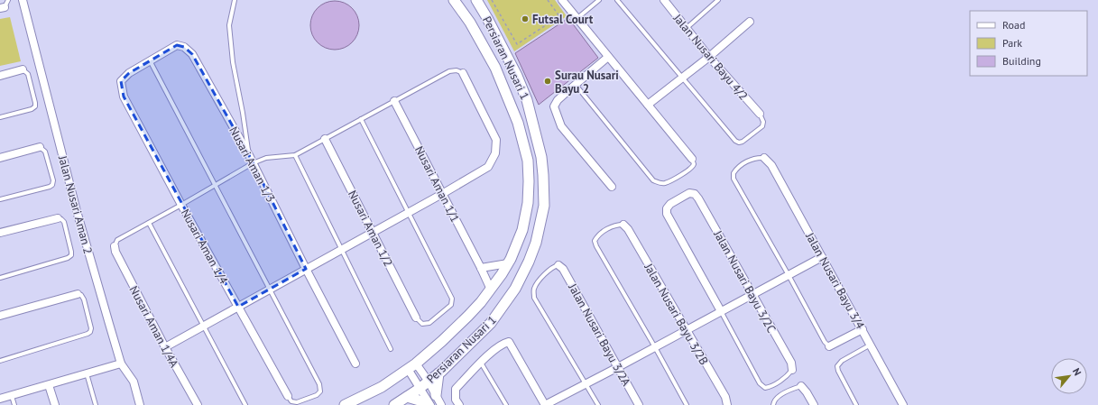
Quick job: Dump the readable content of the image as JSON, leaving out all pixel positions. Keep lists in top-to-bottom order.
{
  "streets": {
    "main road": ["Persiaran Nusari 1"],
    "street": [
      "Jalan Nusari Bayu 4/2",
      "Nusari Aman 1/3",
      "Nusari Aman 1/1",
      "Jalan Nusari Aman 2",
      "Nusari Aman 1/2",
      "Nusari Aman 1/4",
      "Jalan Nusari Bayu 3/4",
      "Jalan Nusari Bayu 3/2C",
      "Jalan Nusari Bayu 3/2B",
      "Nusari Aman 1/4A",
      "Jalan Nusari Bayu 3/2A"
    ]
  },
  "crossings": [
    ["Persiaran Nusari 1", "Nusari Aman 1/1"],
    ["Nusari Aman 1/3", "Nusari Aman 1/4"]
  ],
  "places": ["Futsal Court", "Surau Nusari Bayu 2"],
  "legend": ["Road", "Park", "Building"],
  "north": "top right"
}
